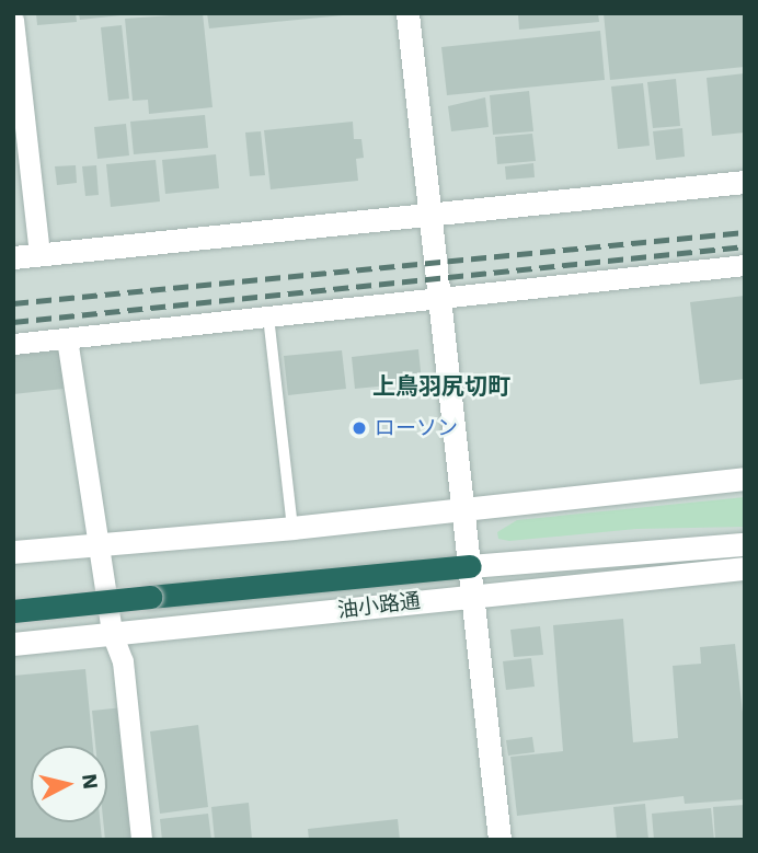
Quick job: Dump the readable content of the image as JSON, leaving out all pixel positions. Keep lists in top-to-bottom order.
{
  "streets": {
    "street": ["油小路通"]
  },
  "districts": ["上鳥羽尻切町"],
  "places": ["ローソン"],
  "north": "right"
}
